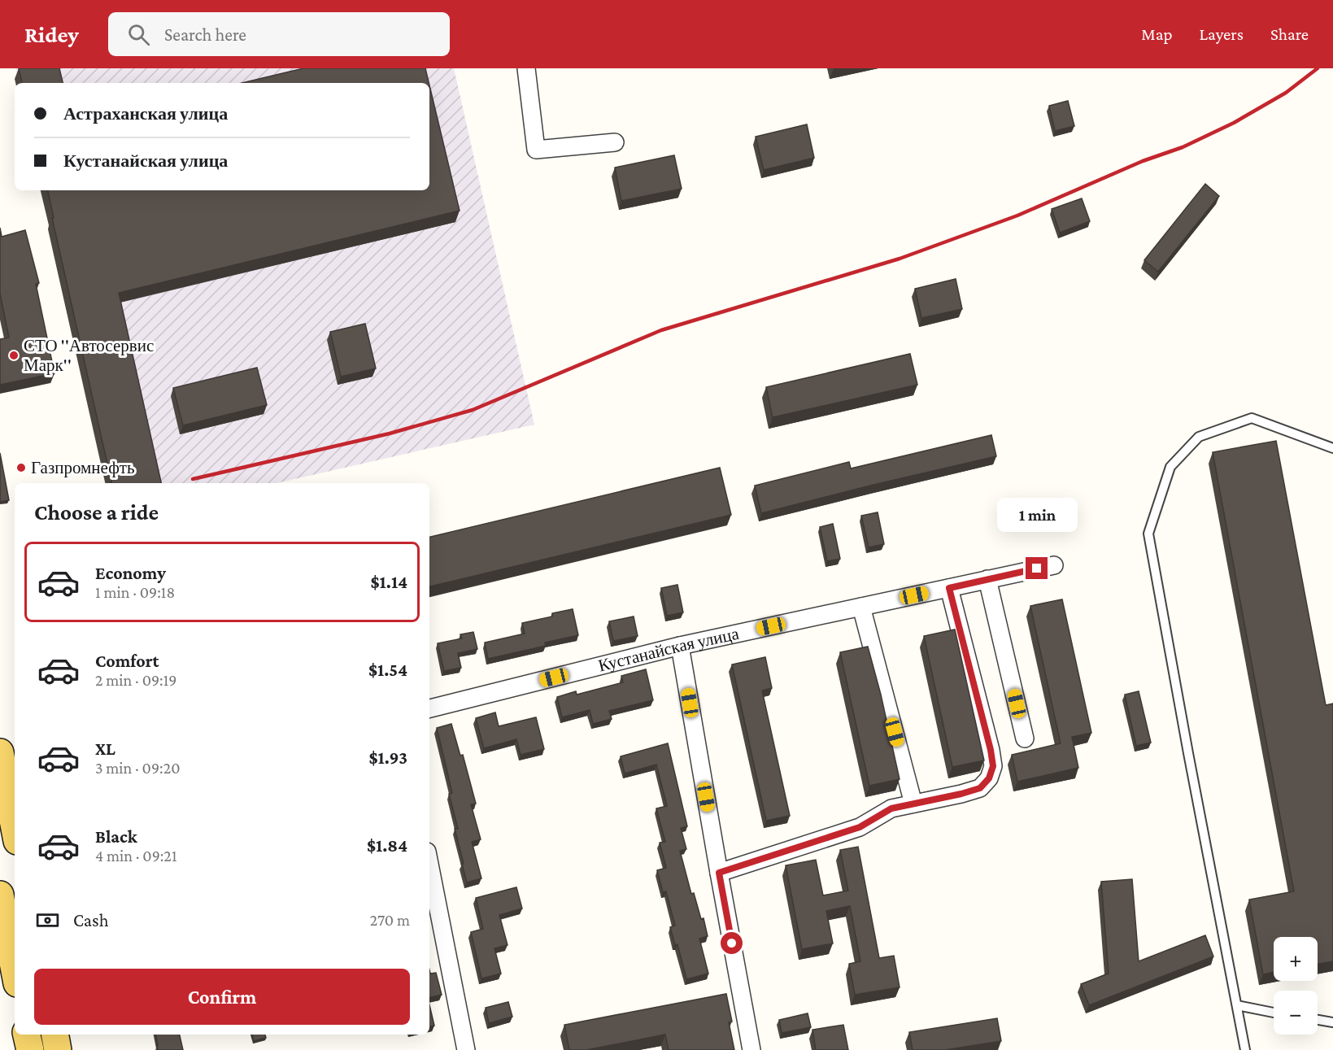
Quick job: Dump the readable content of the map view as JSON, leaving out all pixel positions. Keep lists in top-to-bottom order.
{
  "streets": {
    "street": ["Кустанайская улица"]
  },
  "places": ["СТО ''Автосервис Марк''", "Газпромнефть"],
  "page": {
    "header": "Ridey",
    "search": "Search here",
    "nav": ["Map", "Layers", "Share"],
    "banner": ["Астраханская улица", "Кустанайская улица"],
    "heading": "Choose a ride",
    "bubble": "1 min",
    "list": [
      {
        "name": "Economy",
        "note": "1 min · 09:18",
        "value": "$1.14"
      },
      {
        "name": "Comfort",
        "note": "2 min · 09:19",
        "value": "$1.54"
      },
      {
        "name": "XL",
        "note": "3 min · 09:20",
        "value": "$1.93"
      },
      {
        "name": "Black",
        "note": "4 min · 09:21",
        "value": "$1.84"
      }
    ],
    "pay": ["Cash", "270 m"],
    "map_buttons": ["+", "−"],
    "buttons": "Confirm"
  }
}
